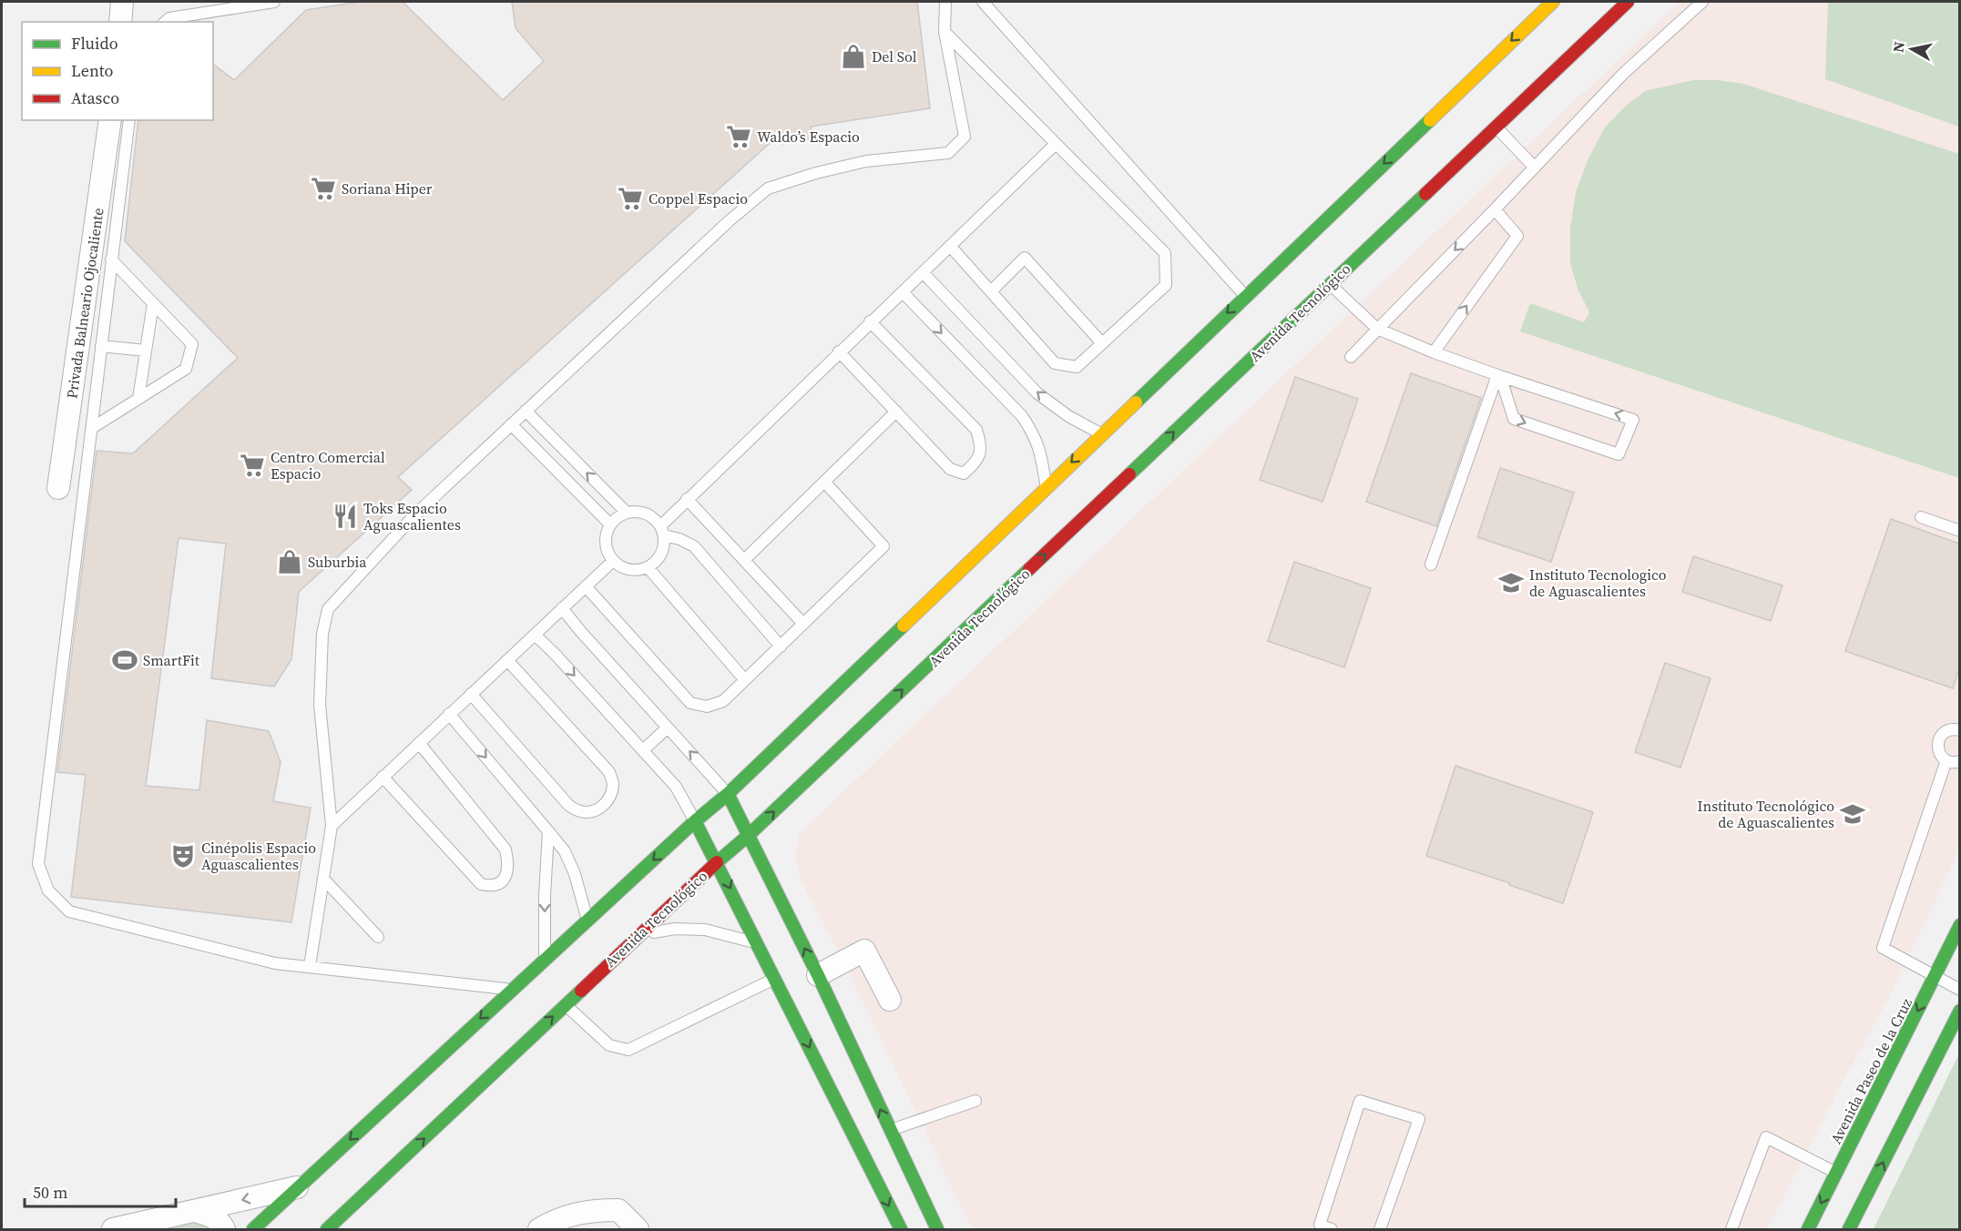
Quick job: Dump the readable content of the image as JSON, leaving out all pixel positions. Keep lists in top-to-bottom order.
{
  "streets": {
    "main road": ["Avenida Tecnológico", "Avenida Paseo de la Cruz"],
    "street": ["Privada Balneario Ojocaliente"]
  },
  "places": {
    "shop": ["Del Sol", "Suburbia"],
    "supermarket": [
      "Waldo’s Espacio",
      "Soriana Hiper",
      "Coppel Espacio",
      "Centro Comercial Espacio"
    ],
    "restaurant": ["Toks Espacio Aguascalientes"],
    "school or university": ["Instituto Tecnologico de Aguascalientes", "Instituto Tecnológico de Aguascalientes"],
    "sports": ["SmartFit"],
    "theatre": ["Cinépolis Espacio Aguascalientes"]
  },
  "legend": ["Fluido", "Lento", "Atasco"],
  "scale_bar": "50 m",
  "north": "left"
}
